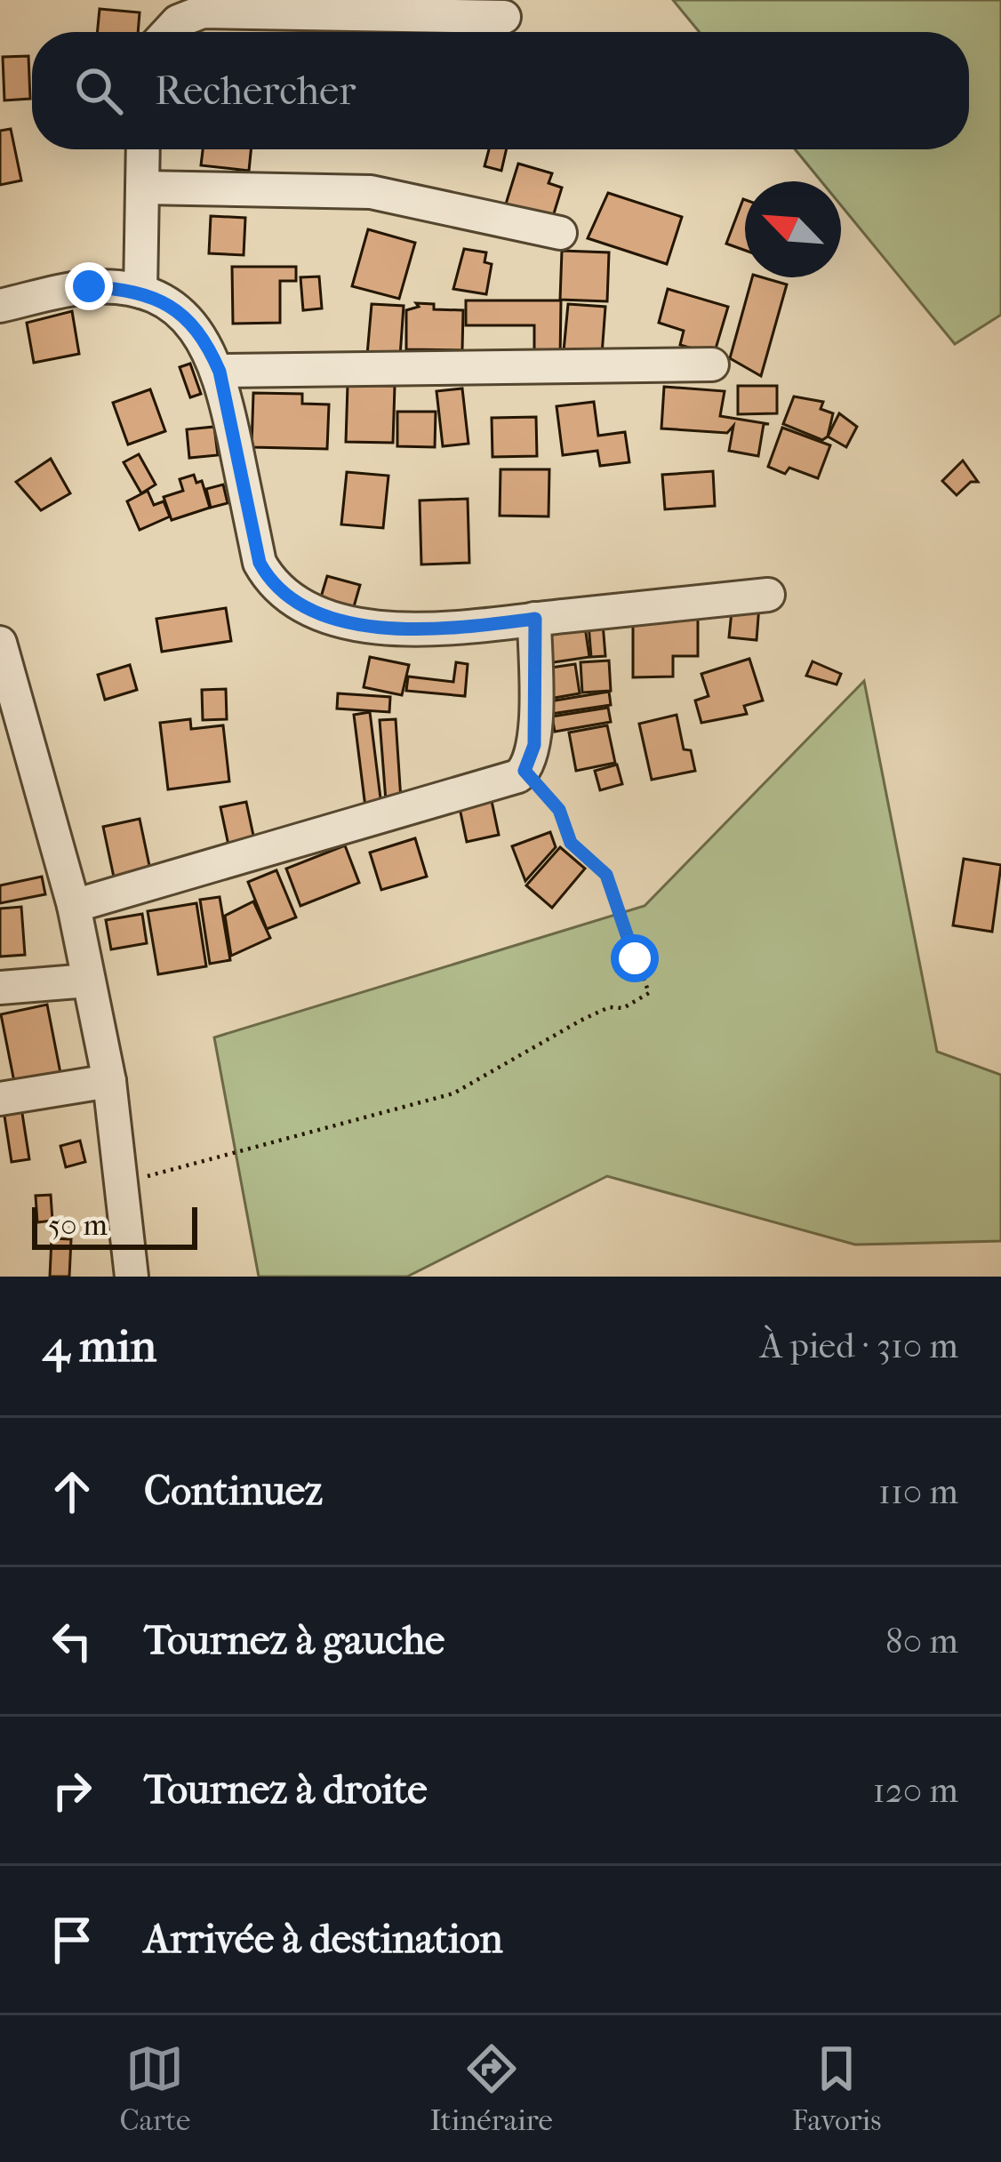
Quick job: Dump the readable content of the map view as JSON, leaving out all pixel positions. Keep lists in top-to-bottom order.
{
  "scale_bar": "50 m",
  "north": "top left",
  "page": {
    "search": "Rechercher",
    "scale": "50 m",
    "heading": ["4 min", "À pied · 310 m"],
    "list": [
      ["Continuez", "110 m"],
      ["Tournez à gauche", "80 m"],
      ["Tournez à droite", "120 m"],
      "Arrivée à destination"
    ],
    "nav": ["Carte", "Itinéraire", "Favoris"]
  }
}
